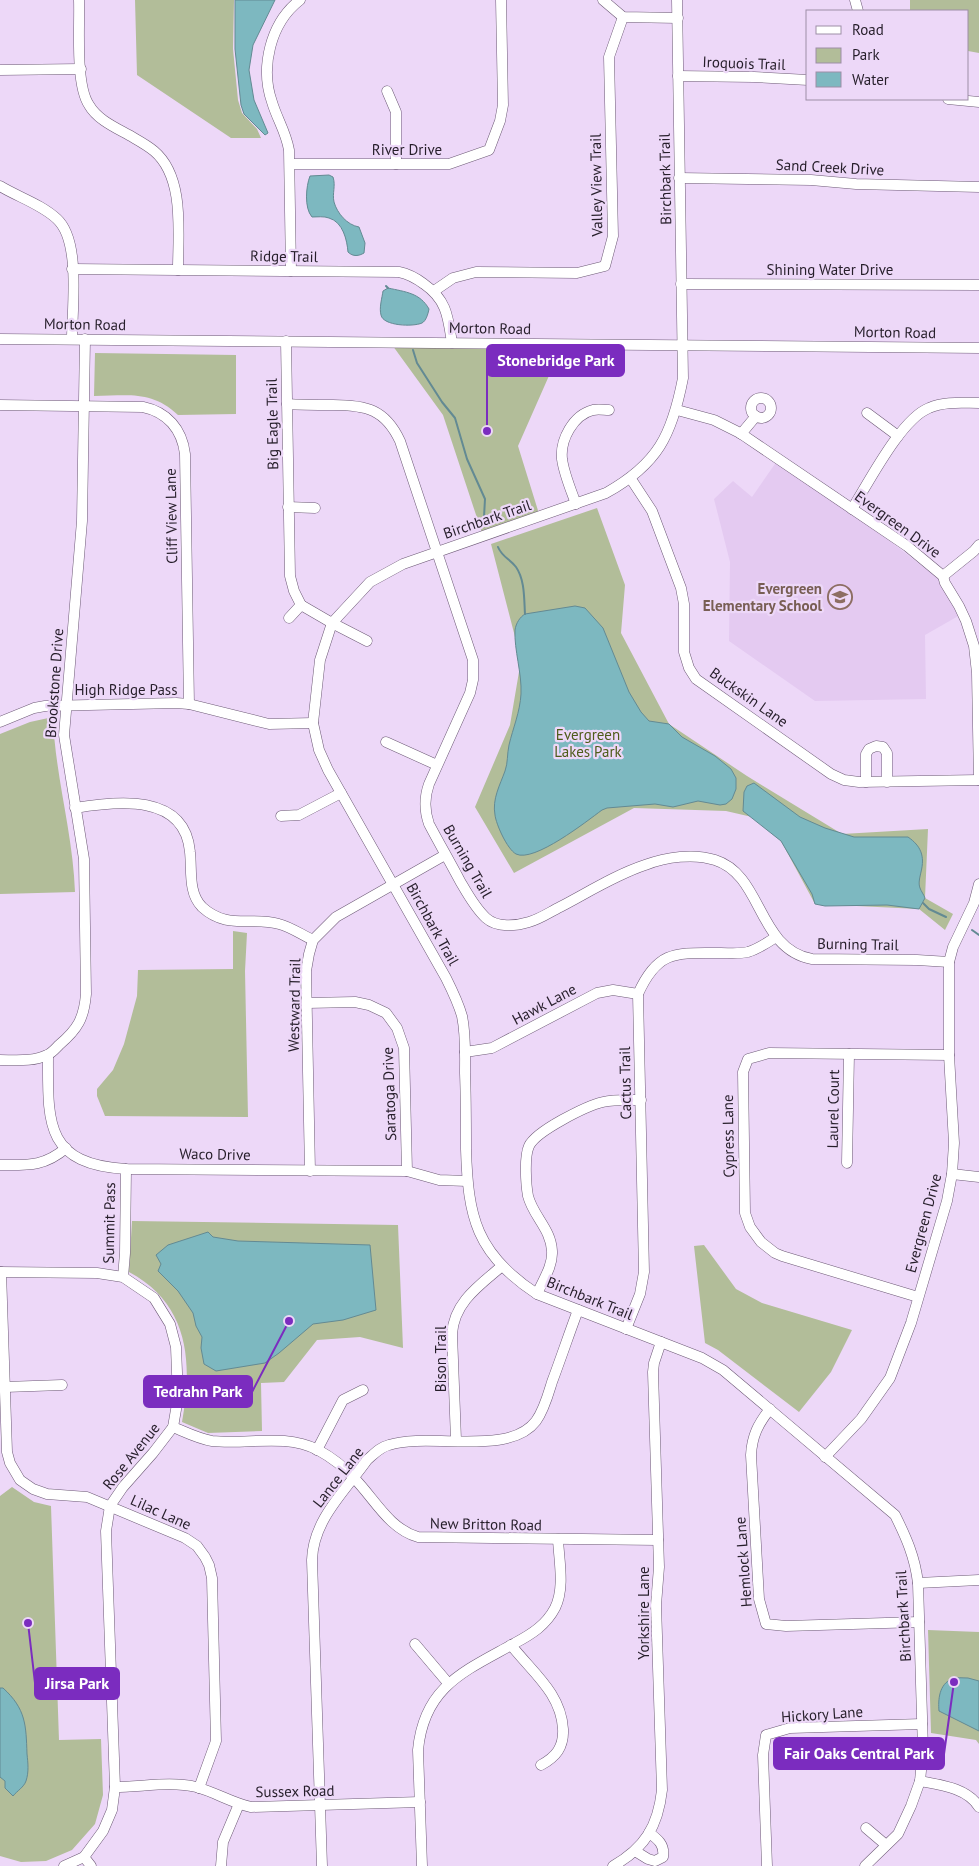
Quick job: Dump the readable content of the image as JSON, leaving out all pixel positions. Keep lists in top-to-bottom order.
{
  "streets": {
    "street": [
      "Iroquois Trail",
      "River Drive",
      "Sand Creek Drive",
      "Birchbark Trail",
      "Valley View Trail",
      "Ridge Trail",
      "Shining Water Drive",
      "Morton Road",
      "Big Eagle Trail",
      "Cliff View Lane",
      "Evergreen Drive",
      "Brookstone Drive",
      "High Ridge Pass",
      "Buckskin Lane",
      "Burning Trail",
      "Hawk Lane",
      "Westward Trail",
      "Cactus Trail",
      "Saratoga Drive",
      "Laurel Court",
      "Cypress Lane",
      "Waco Drive",
      "Summit Pass",
      "Bison Trail",
      "Rose Avenue",
      "Lance Lane",
      "Lilac Lane",
      "New Britton Road",
      "Hemlock Lane",
      "Yorkshire Lane",
      "Hickory Lane",
      "Sussex Road"
    ]
  },
  "crossings": [
    ["Iroquois Trail", "Birchbark Trail"],
    ["Sand Creek Drive", "Birchbark Trail"],
    ["Birchbark Trail", "Shining Water Drive"],
    ["Birchbark Trail", "Morton Road"],
    ["Birchbark Trail", "Evergreen Drive"],
    ["Birchbark Trail", "High Ridge Pass"],
    ["Birchbark Trail", "Buckskin Lane"],
    ["Birchbark Trail", "Burning Trail"],
    ["Birchbark Trail", "Hawk Lane"],
    ["Birchbark Trail", "Westward Trail"],
    ["Birchbark Trail", "Cactus Trail"],
    ["Birchbark Trail", "Waco Drive"],
    ["Birchbark Trail", "Bison Trail"],
    ["Birchbark Trail", "Lance Lane"],
    ["Birchbark Trail", "Hemlock Lane"],
    ["Birchbark Trail", "Yorkshire Lane"],
    ["Birchbark Trail", "Hickory Lane"],
    ["Valley View Trail", "Ridge Trail"],
    ["Ridge Trail", "Morton Road"],
    ["Morton Road", "Big Eagle Trail"],
    ["Morton Road", "Brookstone Drive"],
    ["Big Eagle Trail", "Burning Trail"],
    ["Cliff View Lane", "Brookstone Drive"],
    ["Cliff View Lane", "High Ridge Pass"],
    ["Evergreen Drive", "Buckskin Lane"],
    ["Evergreen Drive", "Burning Trail"],
    ["Evergreen Drive", "Cypress Lane"],
    ["Brookstone Drive", "High Ridge Pass"],
    ["Brookstone Drive", "Waco Drive"],
    ["Burning Trail", "Westward Trail"],
    ["Burning Trail", "Cactus Trail"],
    ["Hawk Lane", "Cactus Trail"],
    ["Westward Trail", "Saratoga Drive"],
    ["Westward Trail", "Waco Drive"],
    ["Saratoga Drive", "Waco Drive"],
    ["Laurel Court", "Cypress Lane"],
    ["Waco Drive", "Summit Pass"],
    ["Summit Pass", "Rose Avenue"],
    ["Bison Trail", "Lance Lane"],
    ["Rose Avenue", "Lilac Lane"],
    ["Rose Avenue", "New Britton Road"],
    ["Rose Avenue", "Sussex Road"],
    ["Lance Lane", "New Britton Road"],
    ["Lance Lane", "Sussex Road"],
    ["Lilac Lane", "Sussex Road"],
    ["New Britton Road", "Yorkshire Lane"]
  ],
  "parks": ["Evergreen Lakes Park"],
  "places": {
    "other": [
      "Stonebridge Park",
      "Tedrahn Park",
      "Jirsa Park",
      "Fair Oaks Central Park"
    ],
    "school or university": ["Evergreen Elementary School"]
  },
  "legend": ["Road", "Park", "Water"]
}
